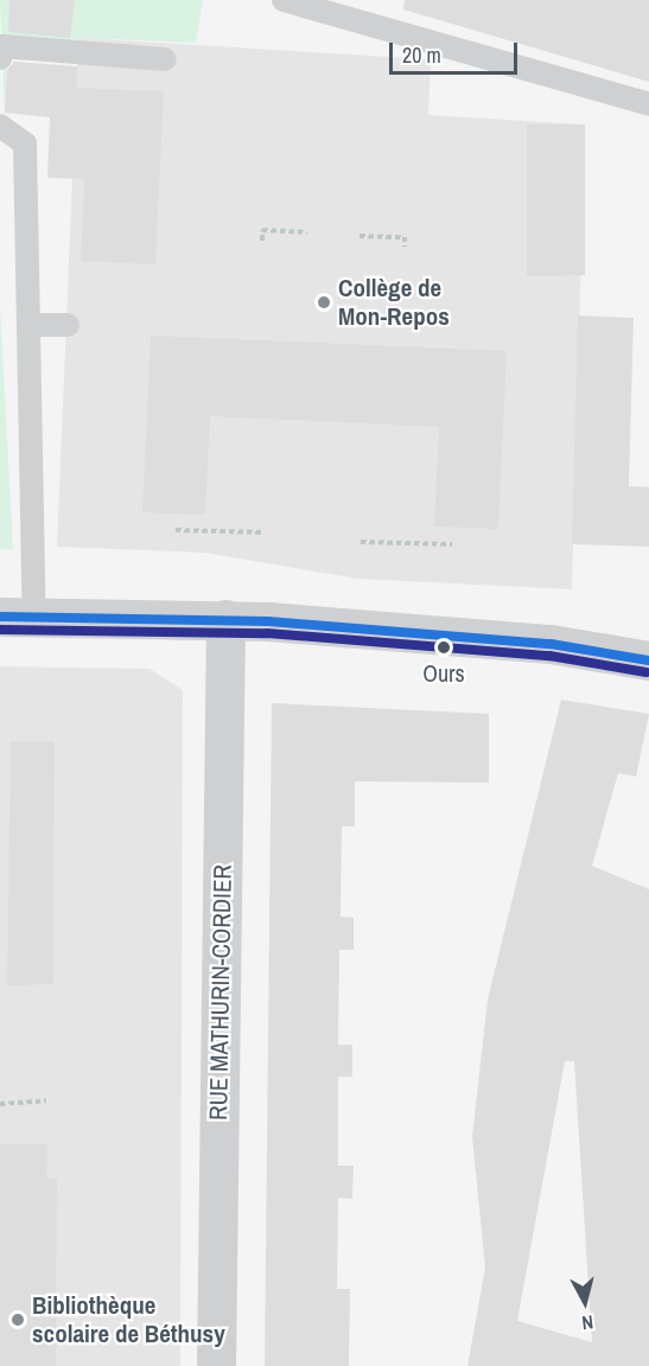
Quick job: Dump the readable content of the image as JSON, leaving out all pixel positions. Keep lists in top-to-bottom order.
{
  "streets": {
    "street": ["RUE MATHURIN-CORDIER"]
  },
  "places": ["Collège de Mon-Repos", "Ours", "Bibliothèque scolaire de Béthusy"],
  "scale_bar": "20 m",
  "north": "bottom"
}
